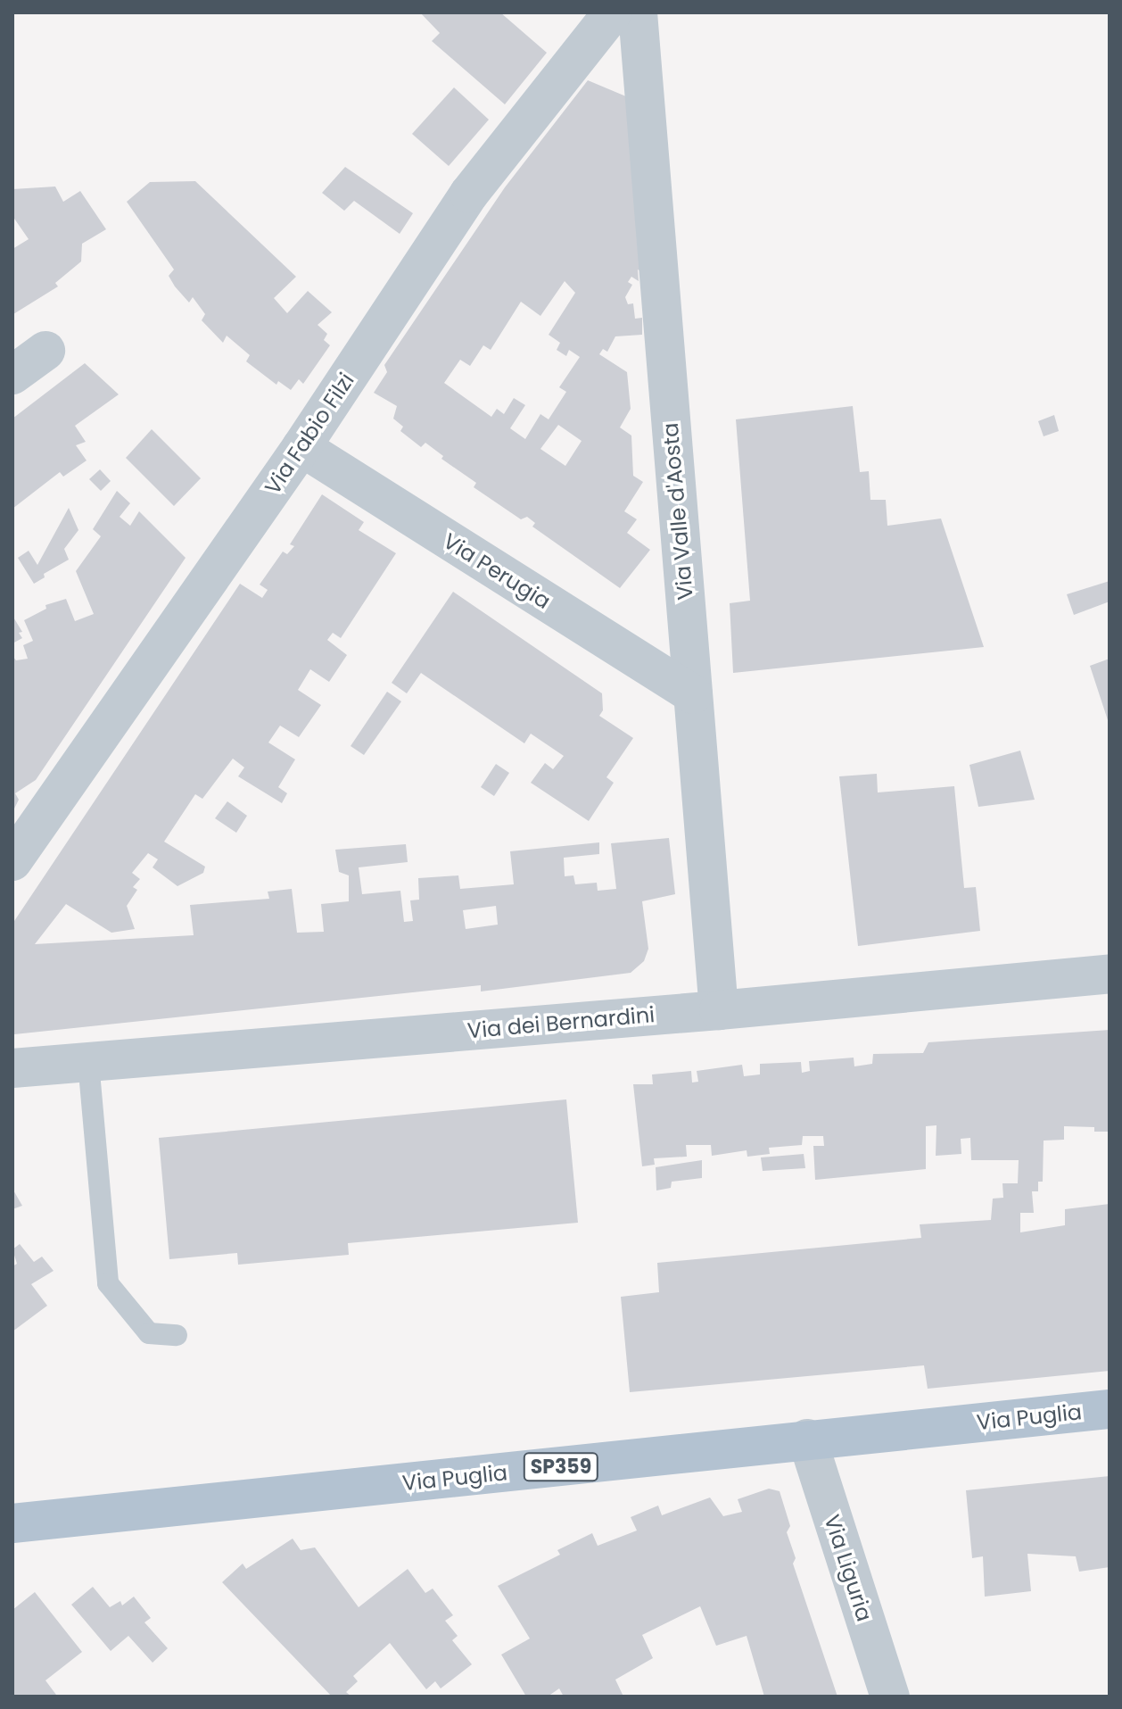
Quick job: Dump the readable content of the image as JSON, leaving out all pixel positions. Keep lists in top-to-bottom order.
{
  "streets": {
    "main road": ["Via Puglia", "SP359"],
    "street": [
      "Via Fabio Filzi",
      "Via Valle d'Aosta",
      "Via Perugia",
      "Via dei Bernardini",
      "Via Liguria"
    ]
  },
  "crossings": [
    ["Via Fabio Filzi", "Via Perugia"],
    ["Via Valle d'Aosta", "Via Perugia"],
    ["Via Valle d'Aosta", "Via dei Bernardini"],
    ["Via Puglia", "Via Liguria"]
  ]
}
